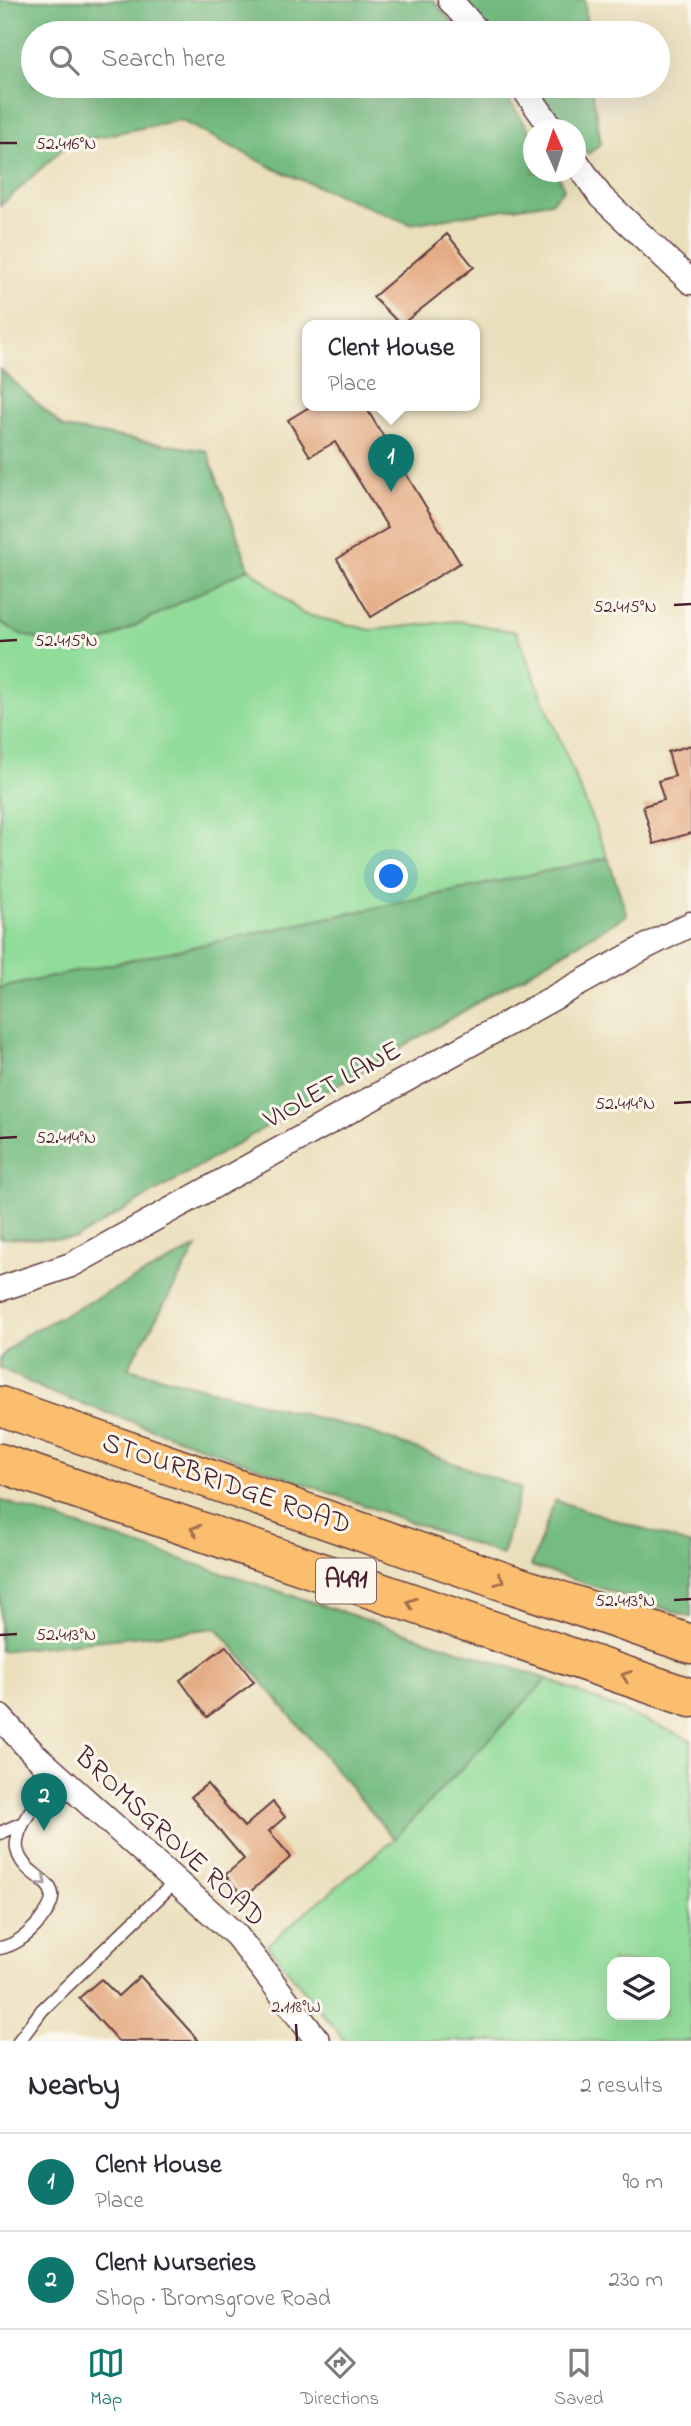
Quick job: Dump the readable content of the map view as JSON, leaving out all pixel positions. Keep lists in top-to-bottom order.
{
  "streets": {
    "highway": ["STOURBRIDGE ROAD", "A491"],
    "street": ["VIOLET LANE", "BROMSGROVE ROAD"]
  },
  "north": "top",
  "page": {
    "search": "Search here",
    "popup": ["Clent House", "Place"],
    "pins": ["1", "2"],
    "heading": ["Nearby", "2 results"],
    "list": [
      {
        "mark": "1",
        "name": "Clent House",
        "note": "Place",
        "value": "90 m"
      },
      {
        "mark": "2",
        "name": "Clent Nurseries",
        "note": "Shop · Bromsgrove Road",
        "value": "230 m"
      }
    ],
    "nav": ["Map", "Directions", "Saved"]
  },
  "coordinates": [
    "52.416°N",
    "52.415°N",
    "52.414°N",
    "52.413°N",
    "2.118°W"
  ]
}
